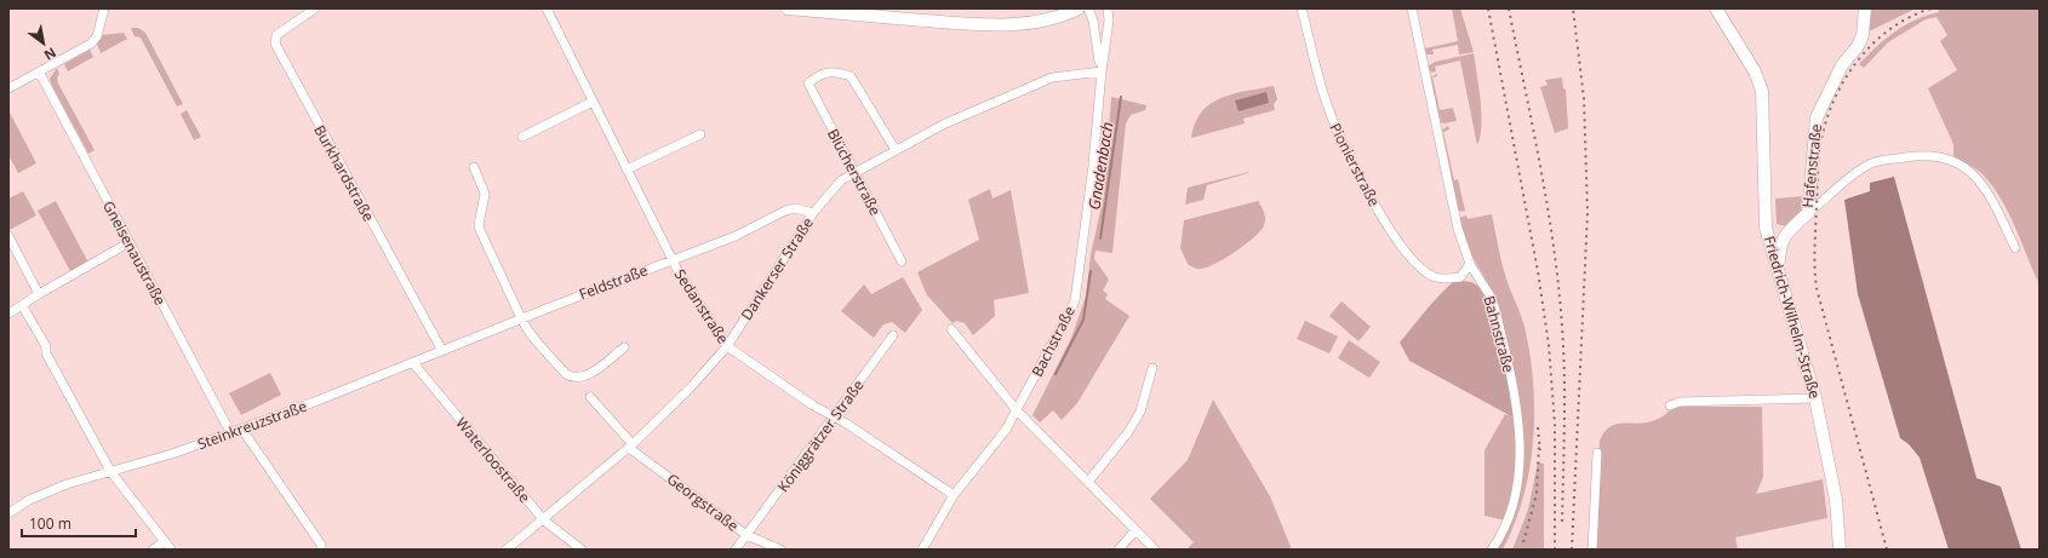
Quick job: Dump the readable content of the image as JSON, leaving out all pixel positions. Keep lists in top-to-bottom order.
{
  "streets": {
    "main road": ["Hafenstraße", "Friedrich-Wilhelm-Straße"],
    "street": [
      "Pionierstraße",
      "Blücherstraße",
      "Burkhardstraße",
      "Gneisenaustraße",
      "Dankerser Straße",
      "Feldstraße",
      "Sedanstraße",
      "Bahnstraße",
      "Bachstraße",
      "Steinkreuzstraße",
      "Königgrätzer Straße",
      "Waterloostraße",
      "Georgstraße"
    ]
  },
  "crossings": [
    ["Pionierstraße", "Bahnstraße"],
    ["Hafenstraße", "Friedrich-Wilhelm-Straße"],
    ["Blücherstraße", "Dankerser Straße"],
    ["Burkhardstraße", "Steinkreuzstraße"],
    ["Gneisenaustraße", "Steinkreuzstraße"],
    ["Dankerser Straße", "Feldstraße"],
    ["Dankerser Straße", "Sedanstraße"],
    ["Dankerser Straße", "Bachstraße"],
    ["Dankerser Straße", "Waterloostraße"],
    ["Dankerser Straße", "Georgstraße"],
    ["Feldstraße", "Sedanstraße"],
    ["Feldstraße", "Steinkreuzstraße"],
    ["Sedanstraße", "Bachstraße"],
    ["Sedanstraße", "Königgrätzer Straße"],
    ["Steinkreuzstraße", "Waterloostraße"],
    ["Königgrätzer Straße", "Georgstraße"]
  ],
  "water": ["Gnadenbach"],
  "scale_bar": "100 m",
  "north": "bottom right"
}
